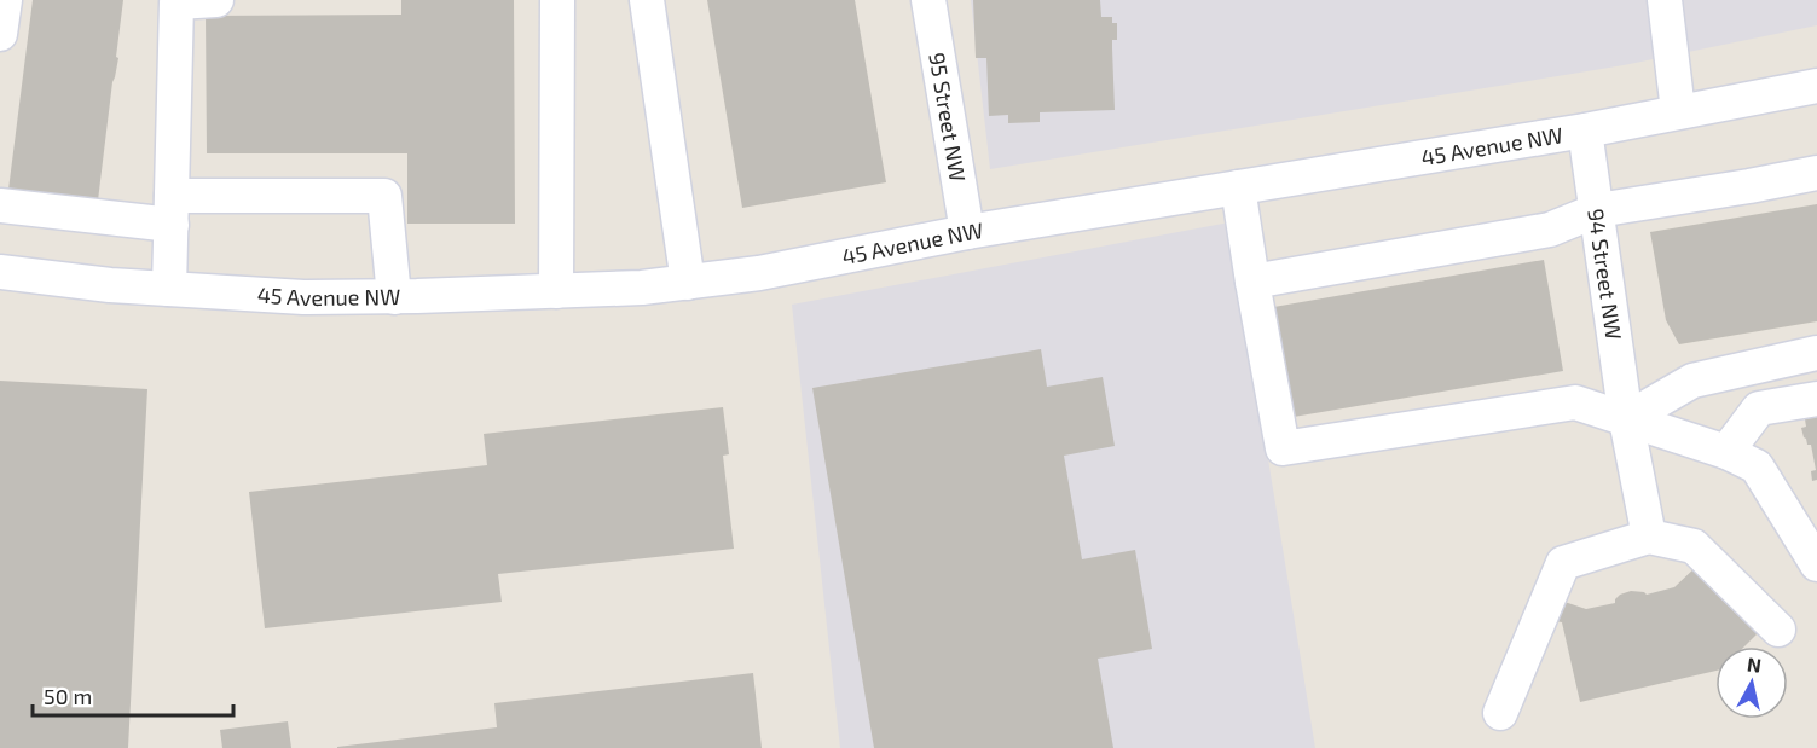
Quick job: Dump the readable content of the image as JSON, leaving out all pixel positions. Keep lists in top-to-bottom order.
{
  "streets": {
    "street": ["95 Street NW", "45 Avenue NW", "94 Street NW"]
  },
  "crossings": [
    ["95 Street NW", "45 Avenue NW"],
    ["45 Avenue NW", "94 Street NW"]
  ],
  "scale_bar": "50 m",
  "north": "top"
}
